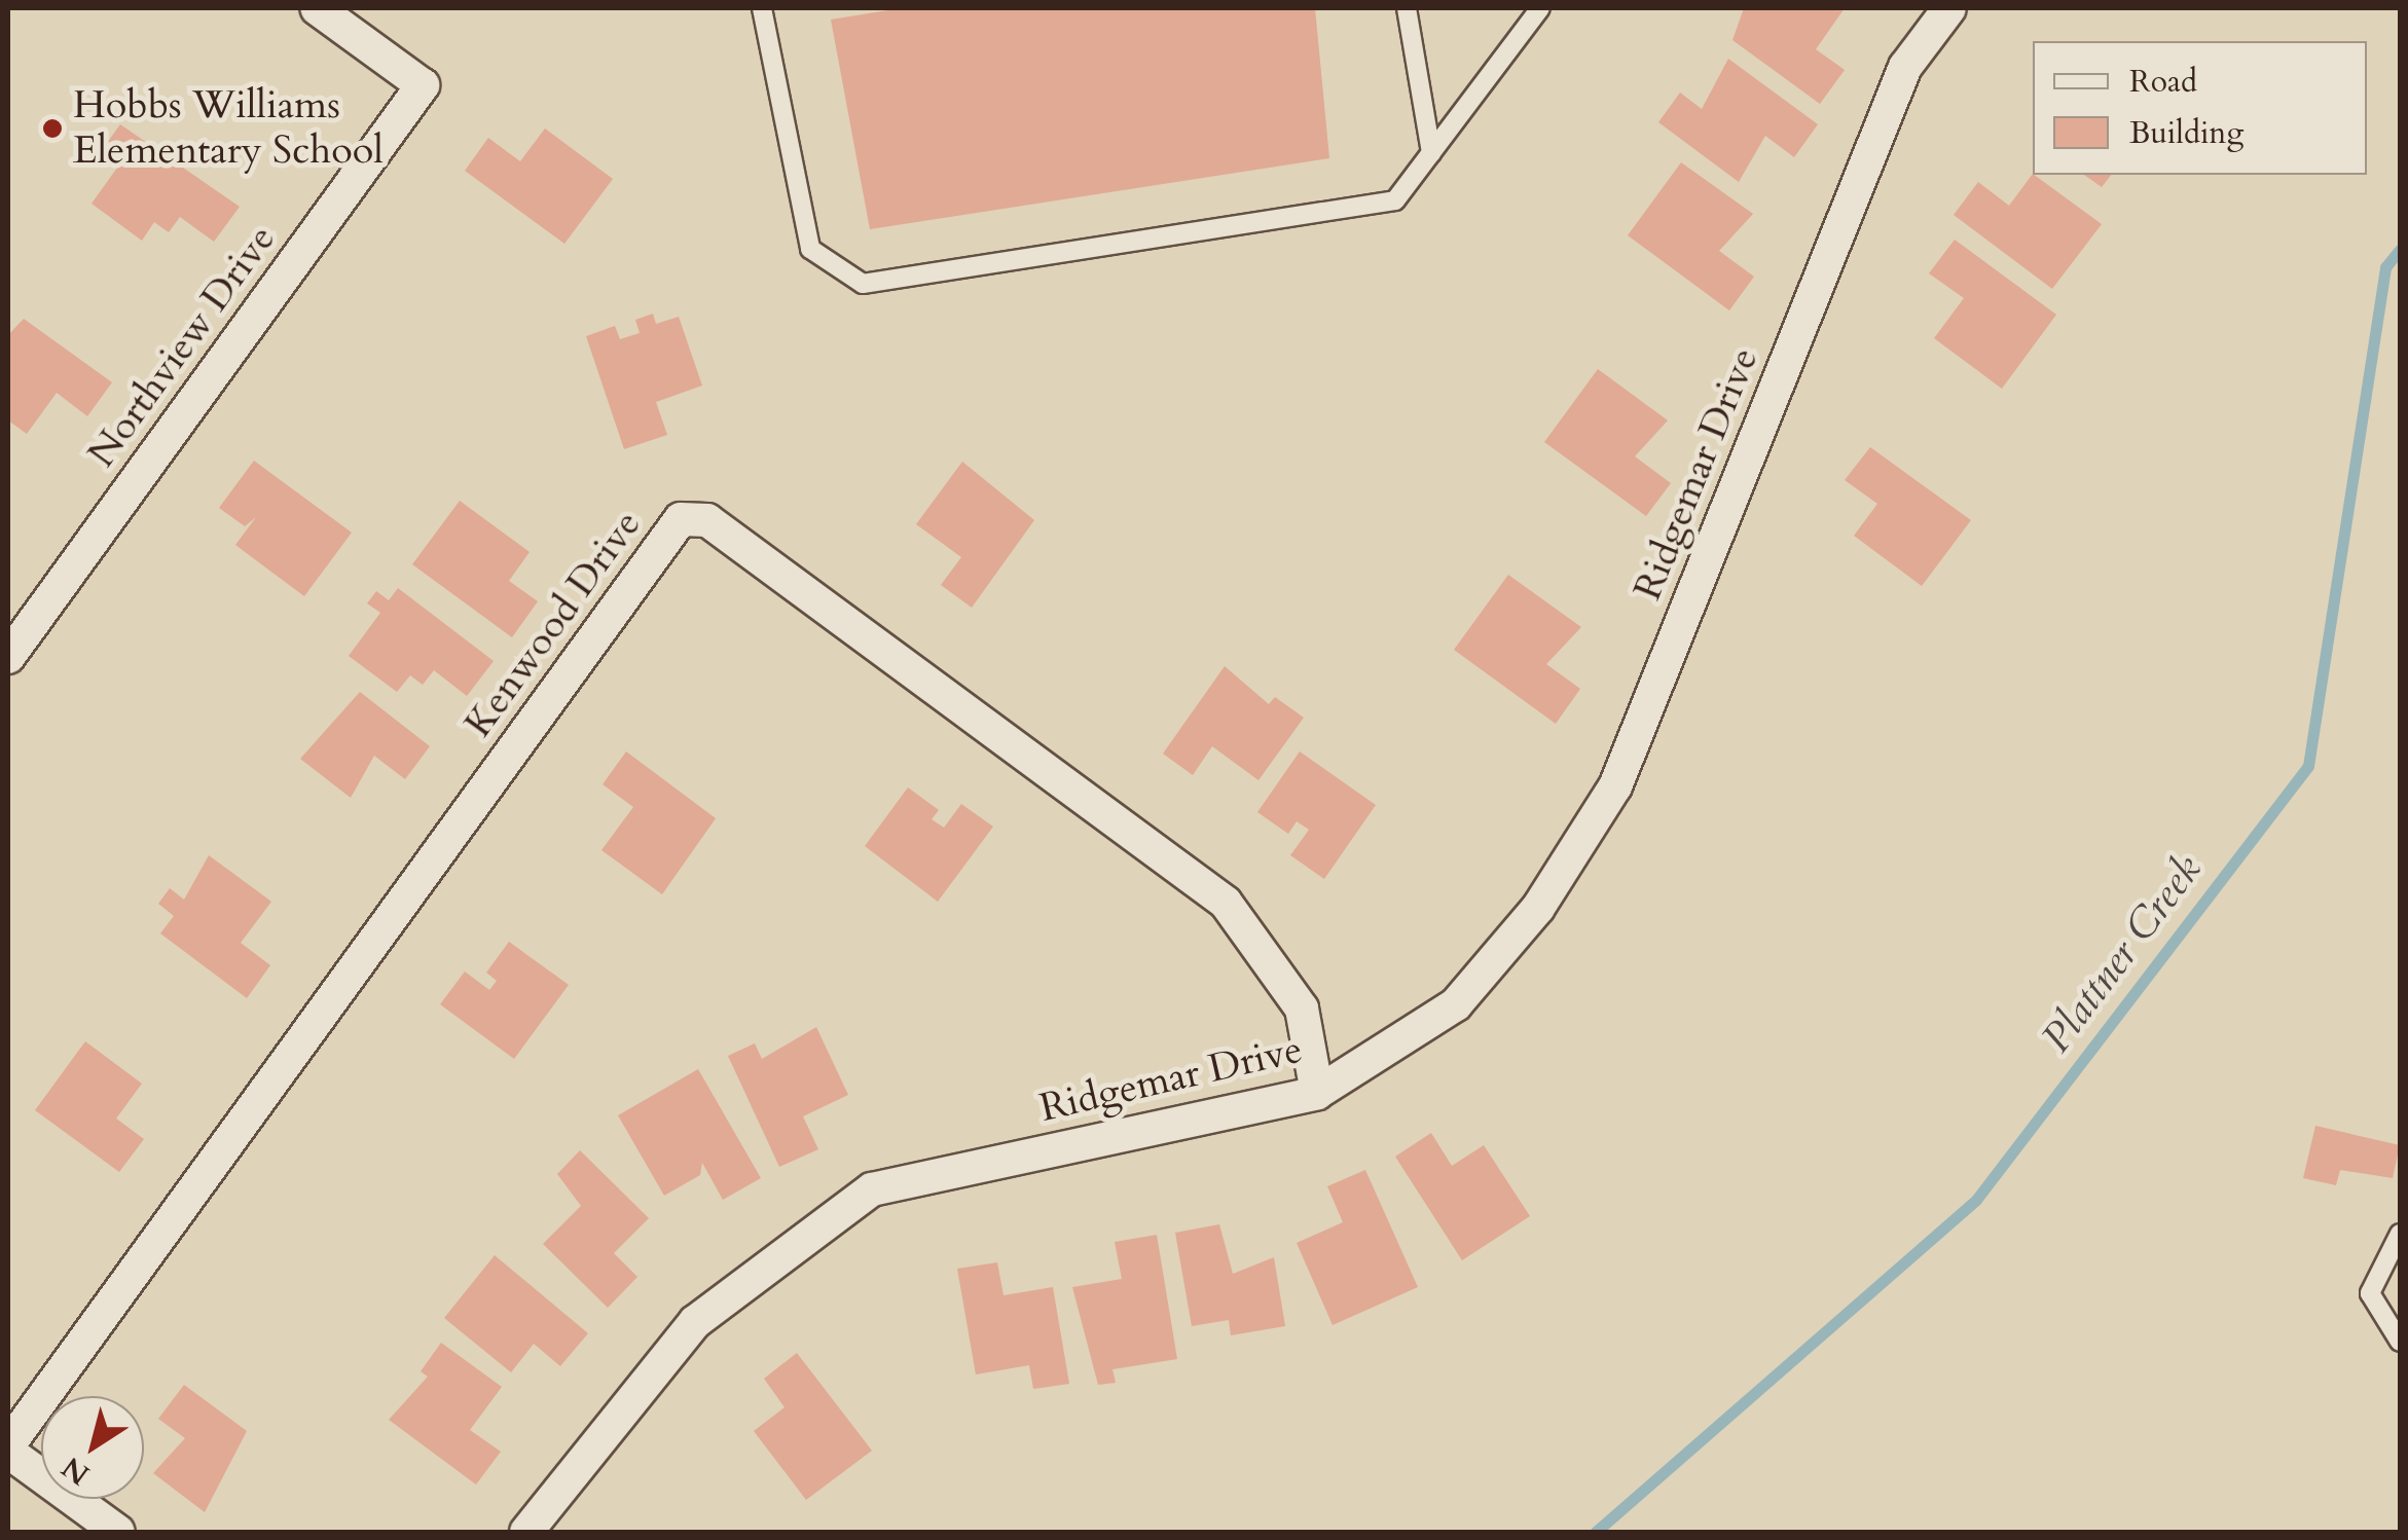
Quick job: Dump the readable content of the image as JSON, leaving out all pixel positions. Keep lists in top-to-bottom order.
{
  "streets": {
    "street": ["Northview Drive", "Ridgemar Drive", "Kenwood Drive"]
  },
  "crossings": [
    ["Ridgemar Drive", "Kenwood Drive"]
  ],
  "water": ["Plattner Creek"],
  "places": ["Hobbs Williams Elementary School"],
  "legend": ["Road", "Building"],
  "north": "bottom left"
}
